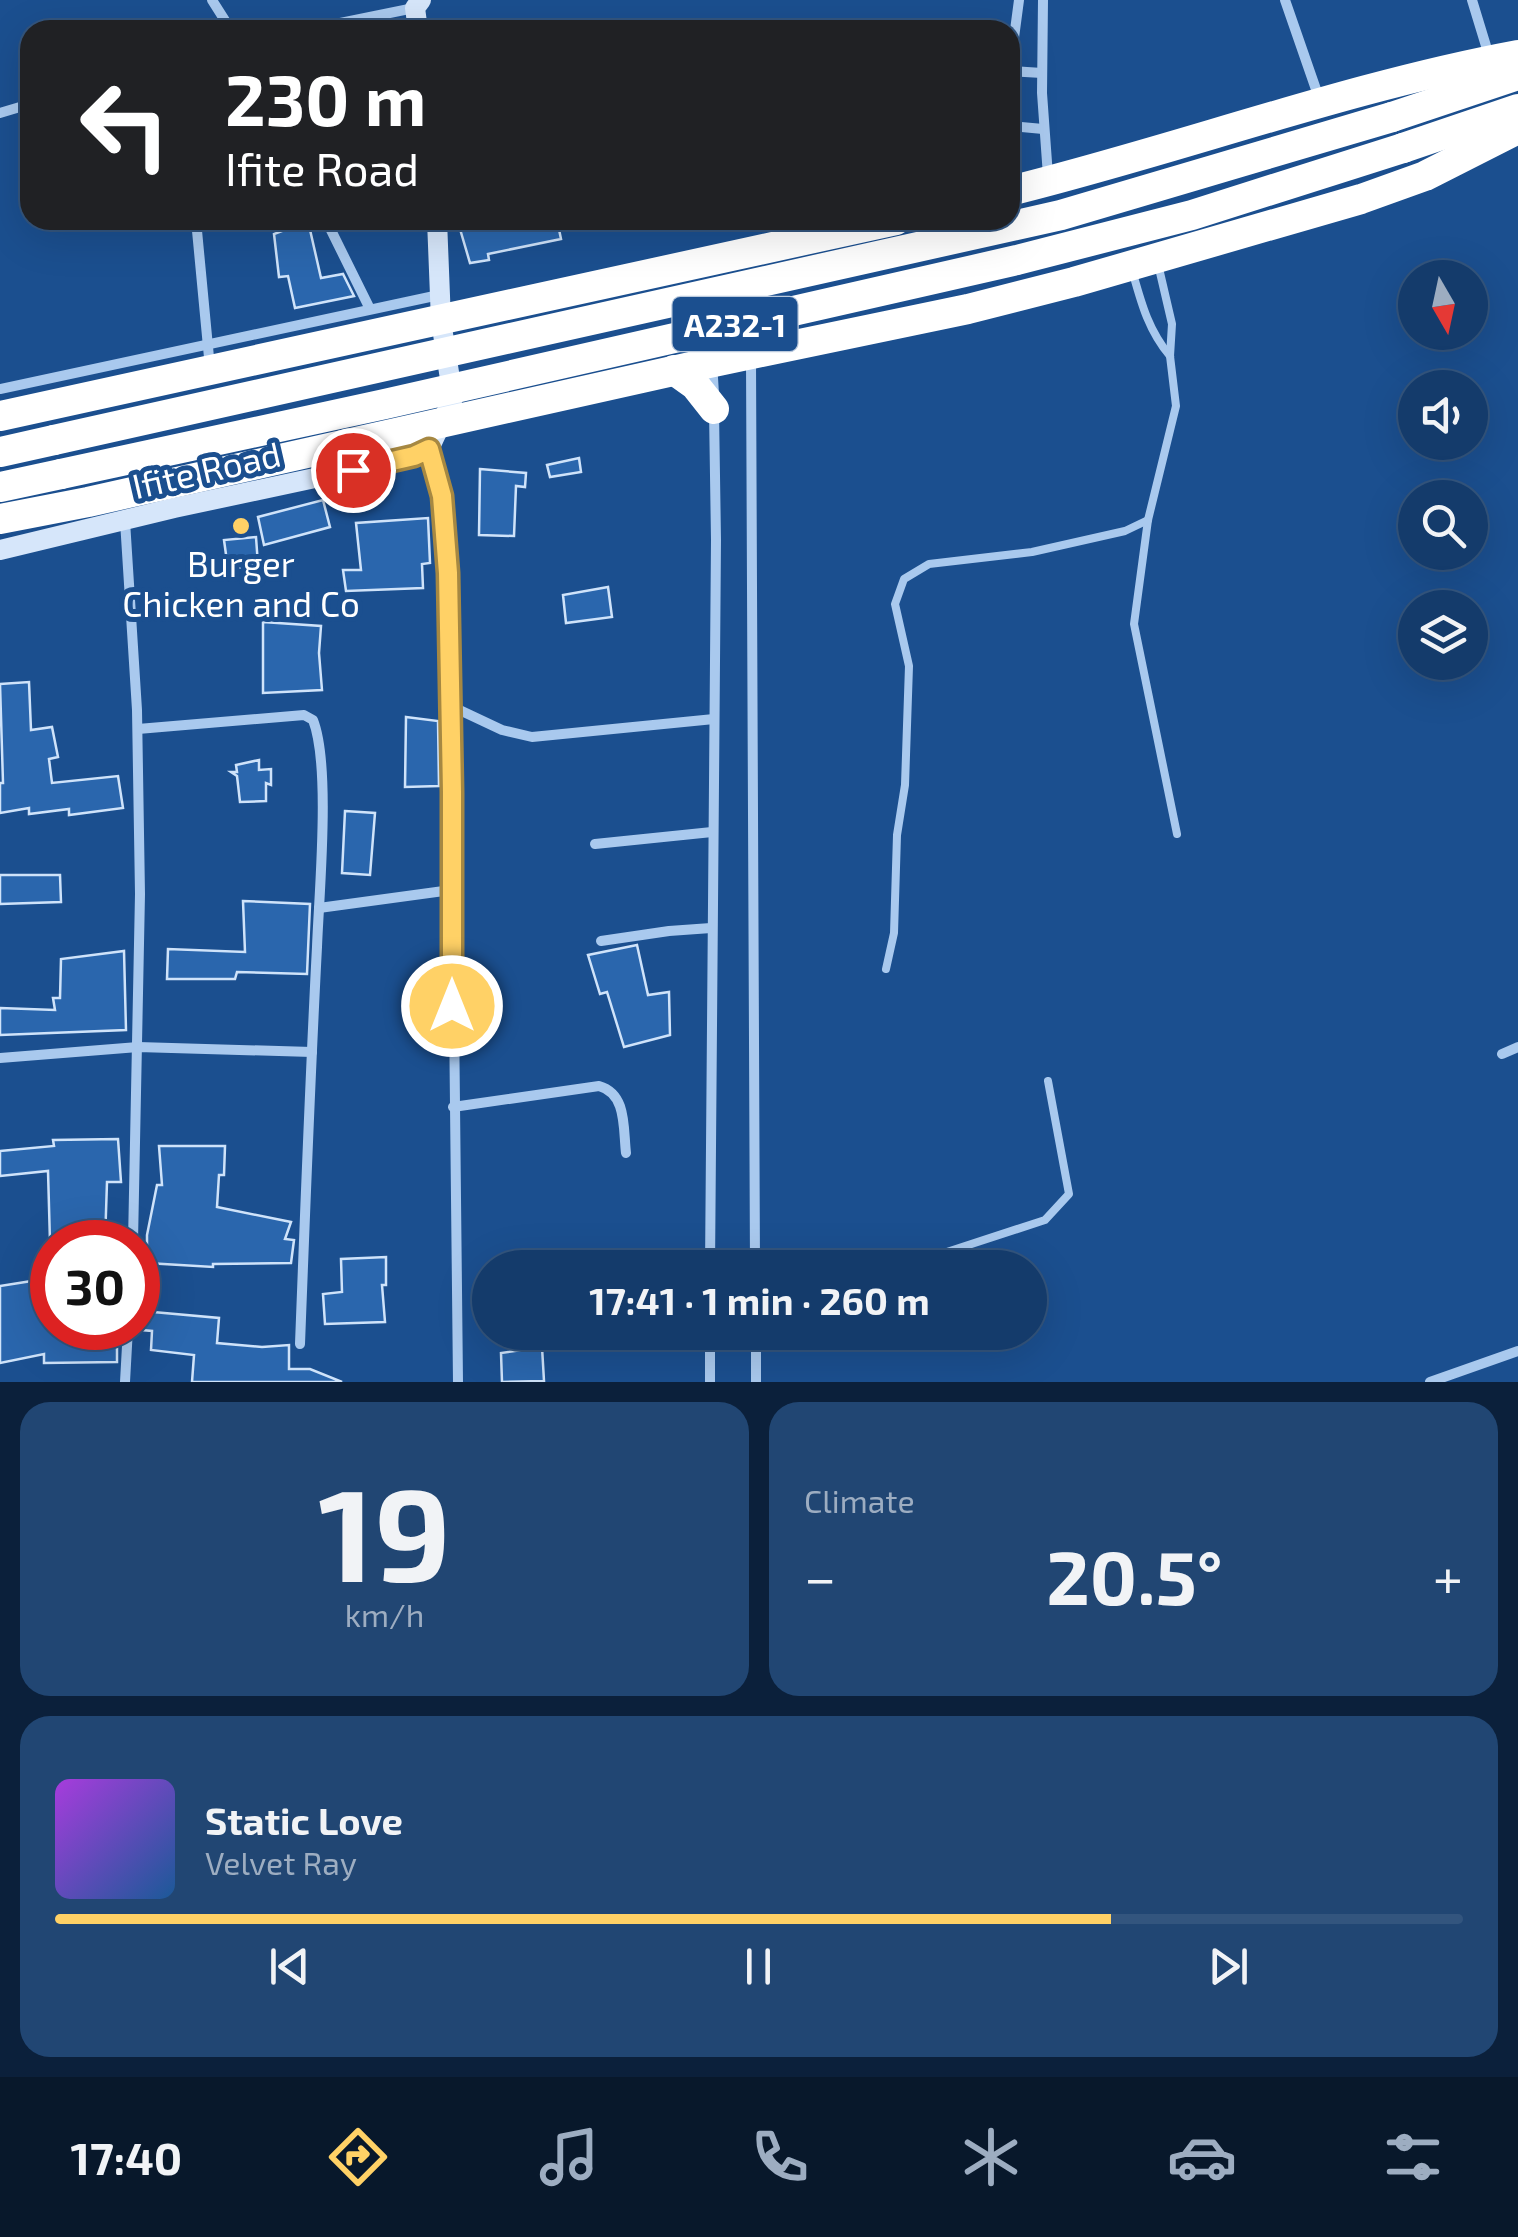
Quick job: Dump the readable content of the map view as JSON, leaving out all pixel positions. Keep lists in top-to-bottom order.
{
  "streets": {
    "highway": ["A232-1"],
    "street": ["Ifite Road"]
  },
  "places": ["Burger Chicken and Co"],
  "north": "bottom",
  "page": {
    "turn": ["230 m", "Ifite Road"],
    "limit": "30",
    "trip": "17:41 · 1 min · 260 m",
    "tile": [
      ["19", "km/h"],
      "Climate"
    ],
    "heat": ["−", "20.5°", "+"],
    "song": ["Static Love", "Velvet Ray"],
    "tabs": "17:40"
  }
}
